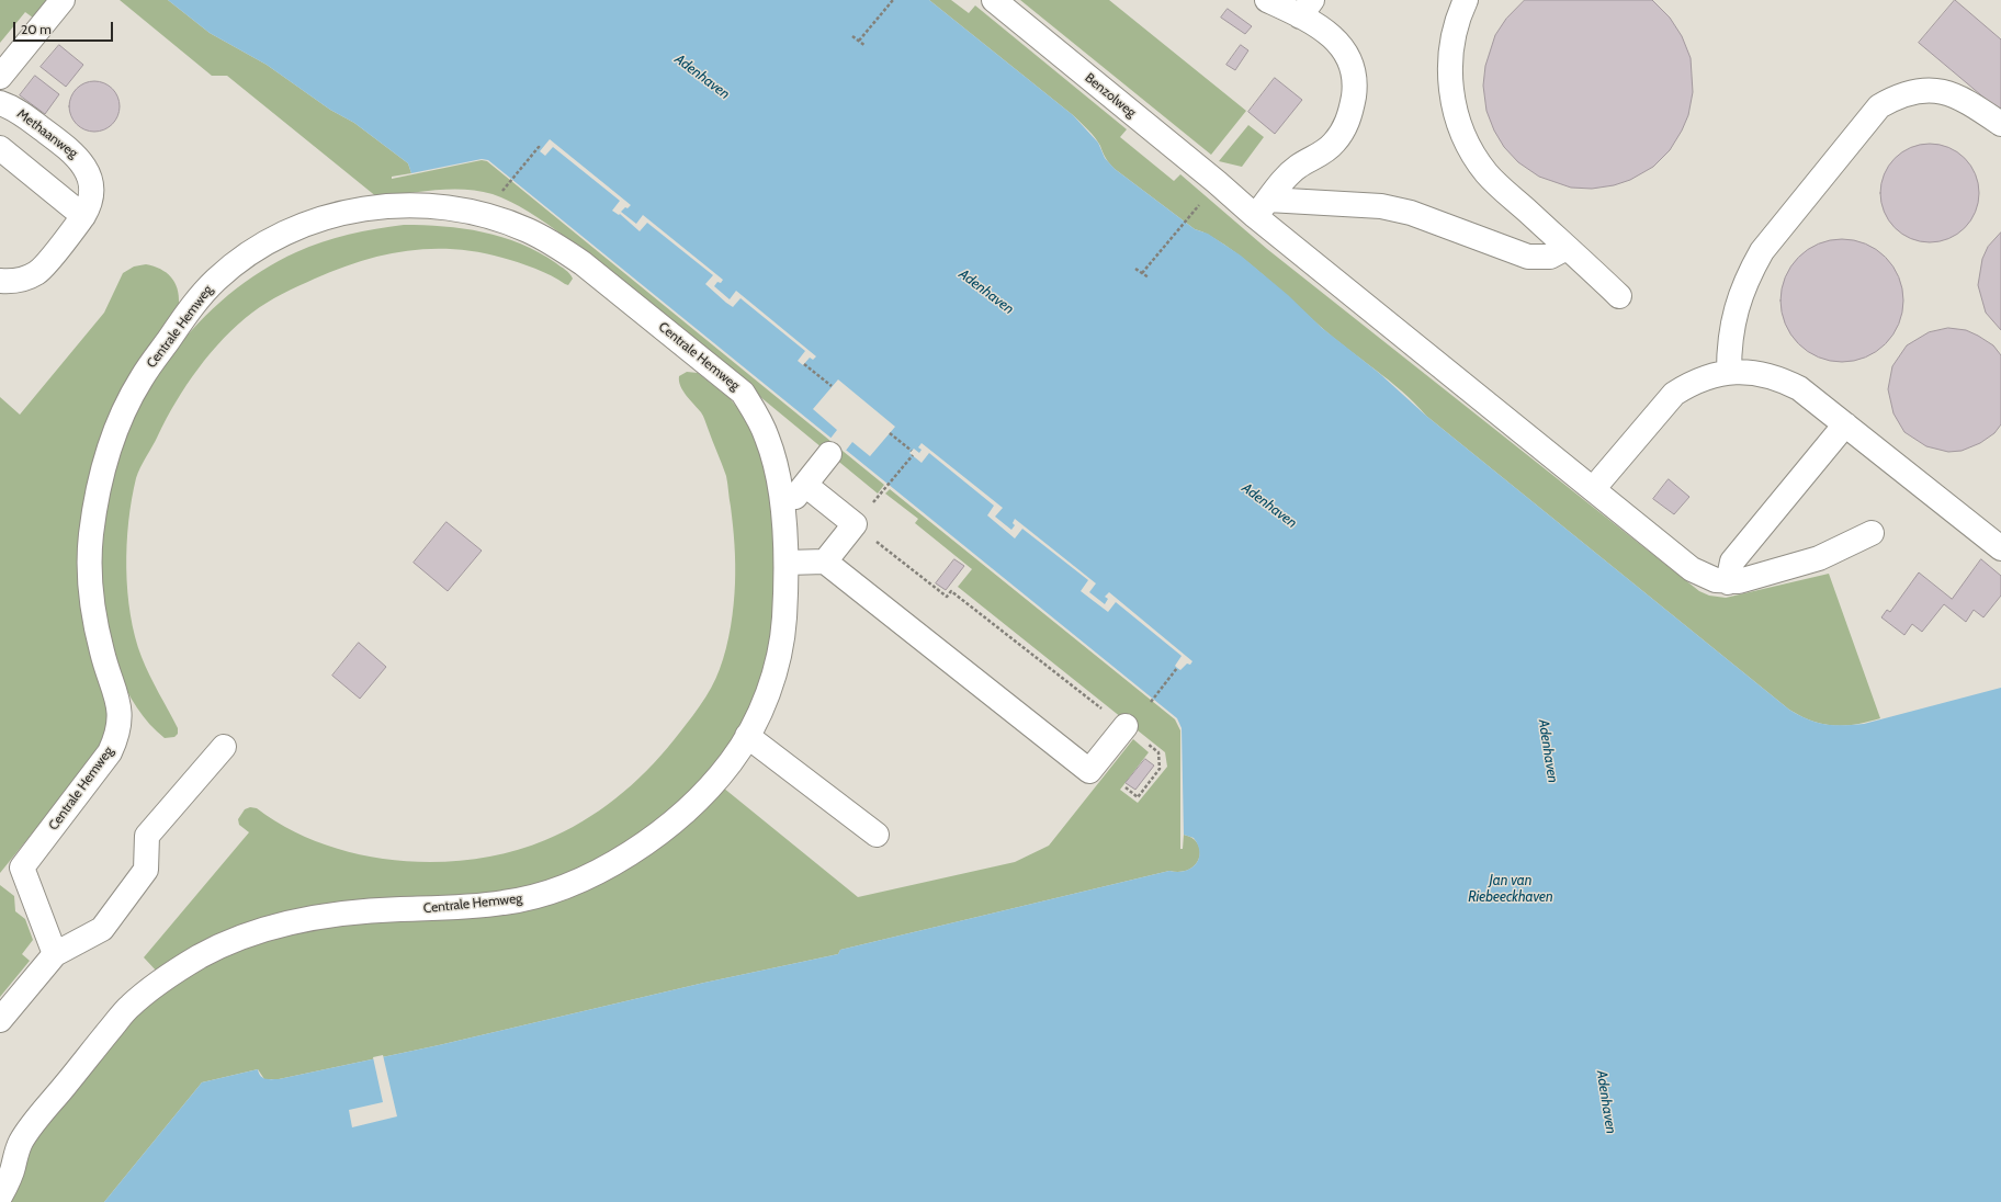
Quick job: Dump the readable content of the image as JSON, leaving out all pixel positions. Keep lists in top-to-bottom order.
{
  "streets": {
    "street": ["Benzolweg", "Methaanweg", "Centrale Hemweg"]
  },
  "water": ["Adenhaven", "Jan van Riebeeckhaven"],
  "scale_bar": "20 m"
}
